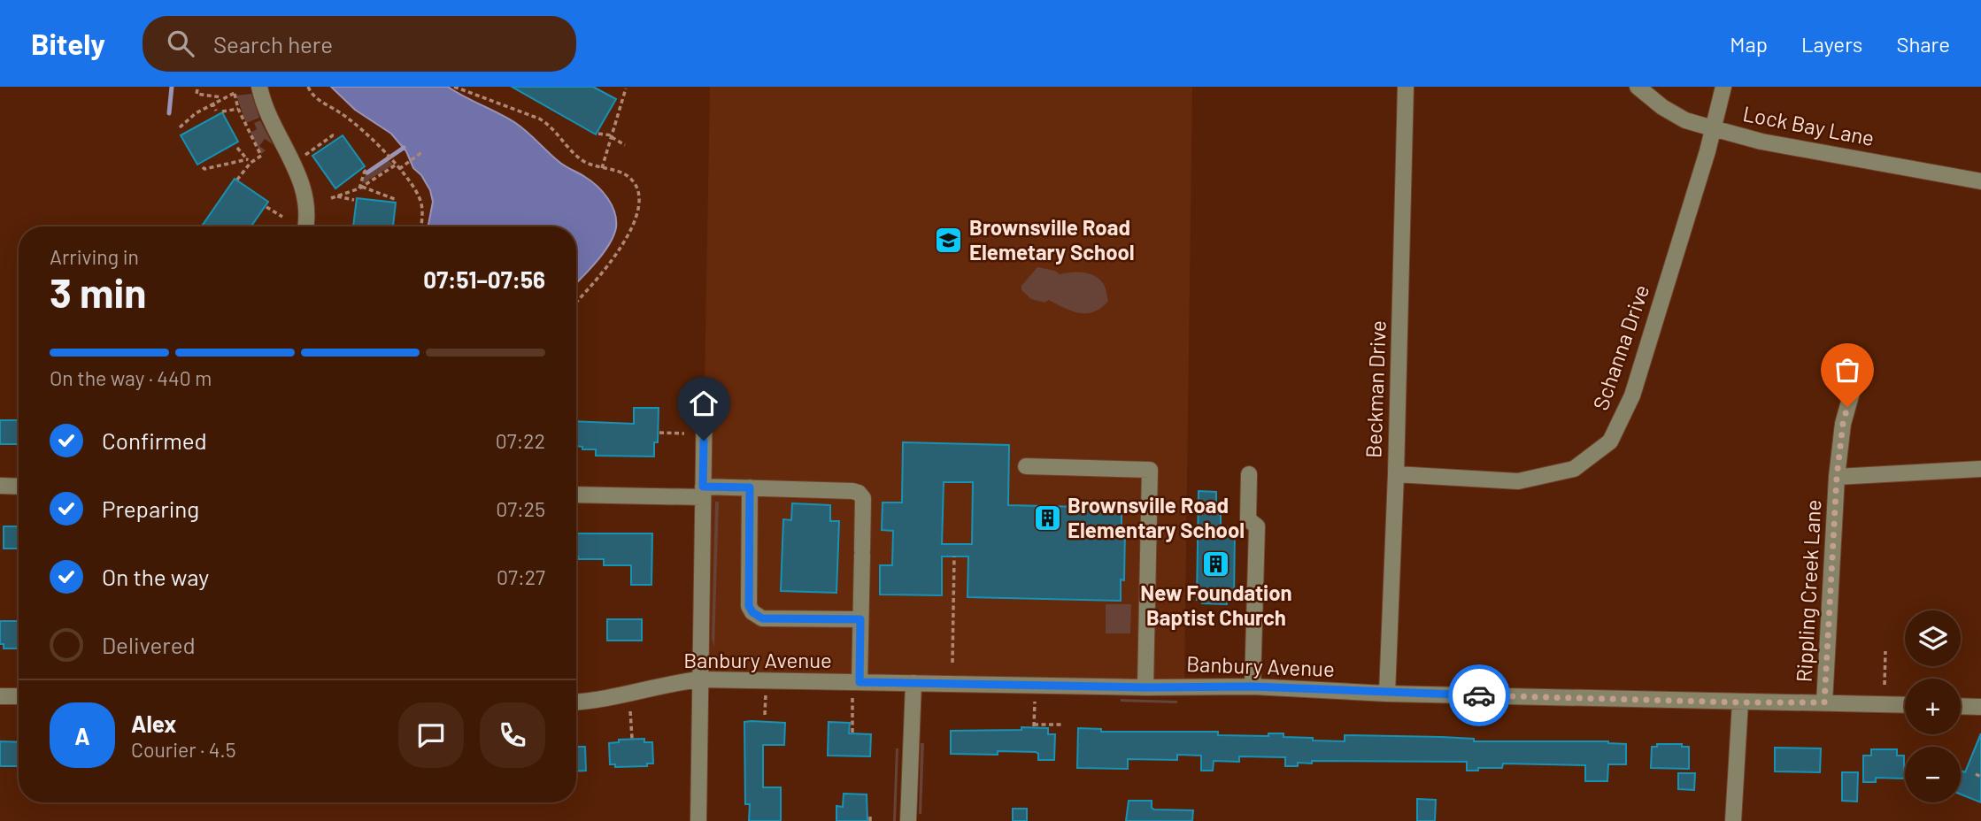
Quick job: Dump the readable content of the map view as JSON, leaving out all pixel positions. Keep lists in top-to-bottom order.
{
  "streets": {
    "street": [
      "Lock Bay Lane",
      "Schanna Drive",
      "Beckman Drive",
      "Rippling Creek Lane",
      "Banbury Avenue"
    ]
  },
  "crossings": [
    ["Lock Bay Lane", "Schanna Drive"],
    ["Schanna Drive", "Beckman Drive"],
    ["Beckman Drive", "Banbury Avenue"],
    ["Rippling Creek Lane", "Banbury Avenue"]
  ],
  "places": {
    "school or university": ["Brownsville Road Elemetary School"],
    "building": ["Brownsville Road Elementary School", "New Foundation Baptist Church"]
  },
  "page": {
    "header": "Bitely",
    "search": "Search here",
    "nav": ["Map", "Layers", "Share"],
    "heading": ["3 min", "Arriving in", "07:51–07:56"],
    "panel": ["Alex", "Courier · 4.5"],
    "bar": "On the way · 440 m",
    "list": [
      ["Confirmed", "07:22"],
      ["Preparing", "07:25"],
      ["On the way", "07:27"],
      "Delivered"
    ],
    "map_buttons": ["+", "−"],
    "round": "A"
  }
}
